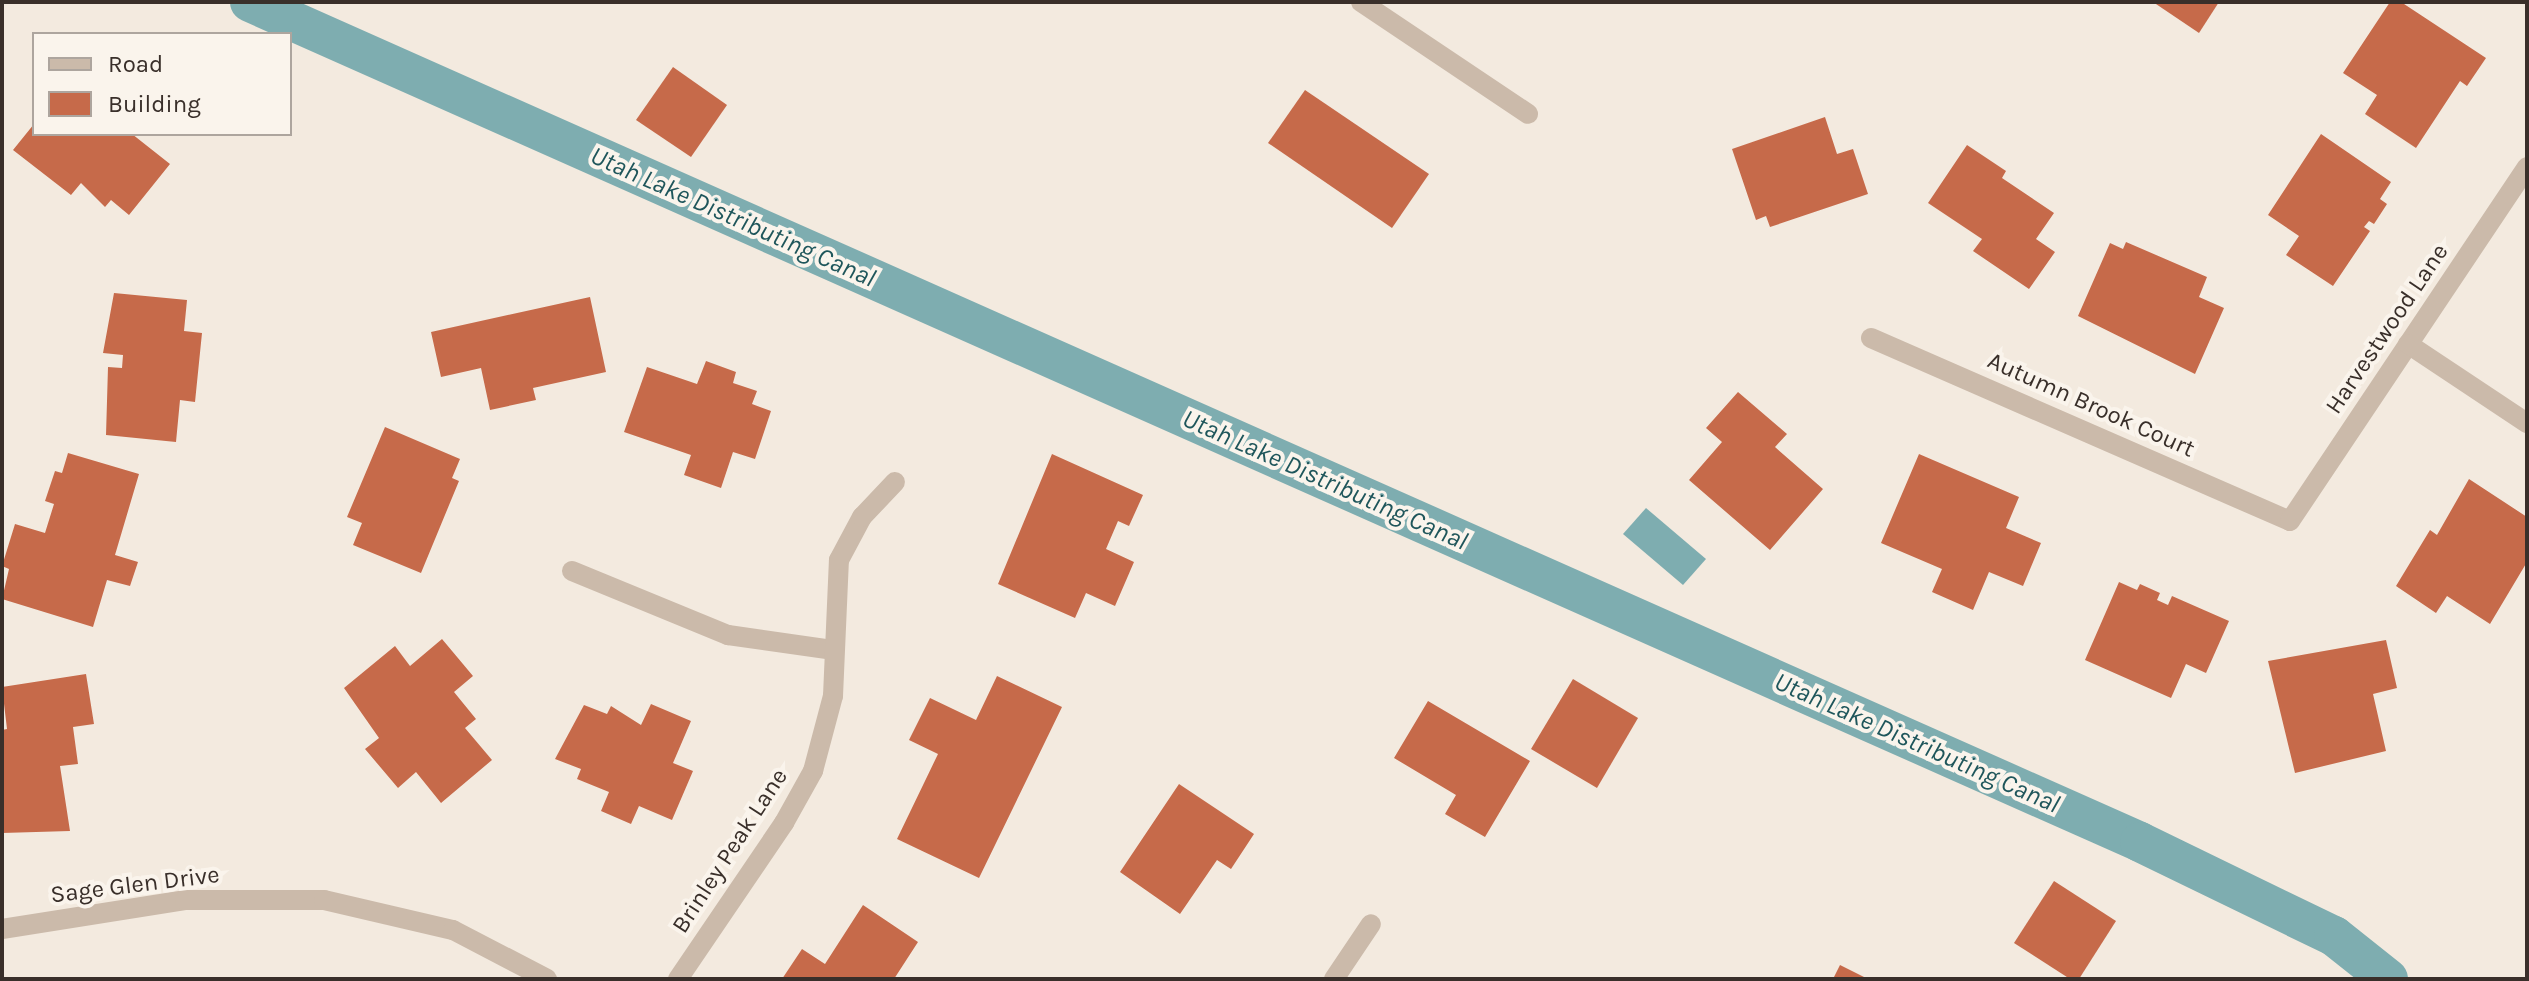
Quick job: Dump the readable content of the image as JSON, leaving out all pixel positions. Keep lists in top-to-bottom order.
{
  "streets": {
    "street": [
      "Harvestwood Lane",
      "Autumn Brook Court",
      "Brinley Peak Lane",
      "Sage Glen Drive"
    ]
  },
  "crossings": [
    ["Harvestwood Lane", "Autumn Brook Court"]
  ],
  "water": ["Utah Lake Distributing Canal"],
  "legend": ["Road", "Building"]
}
